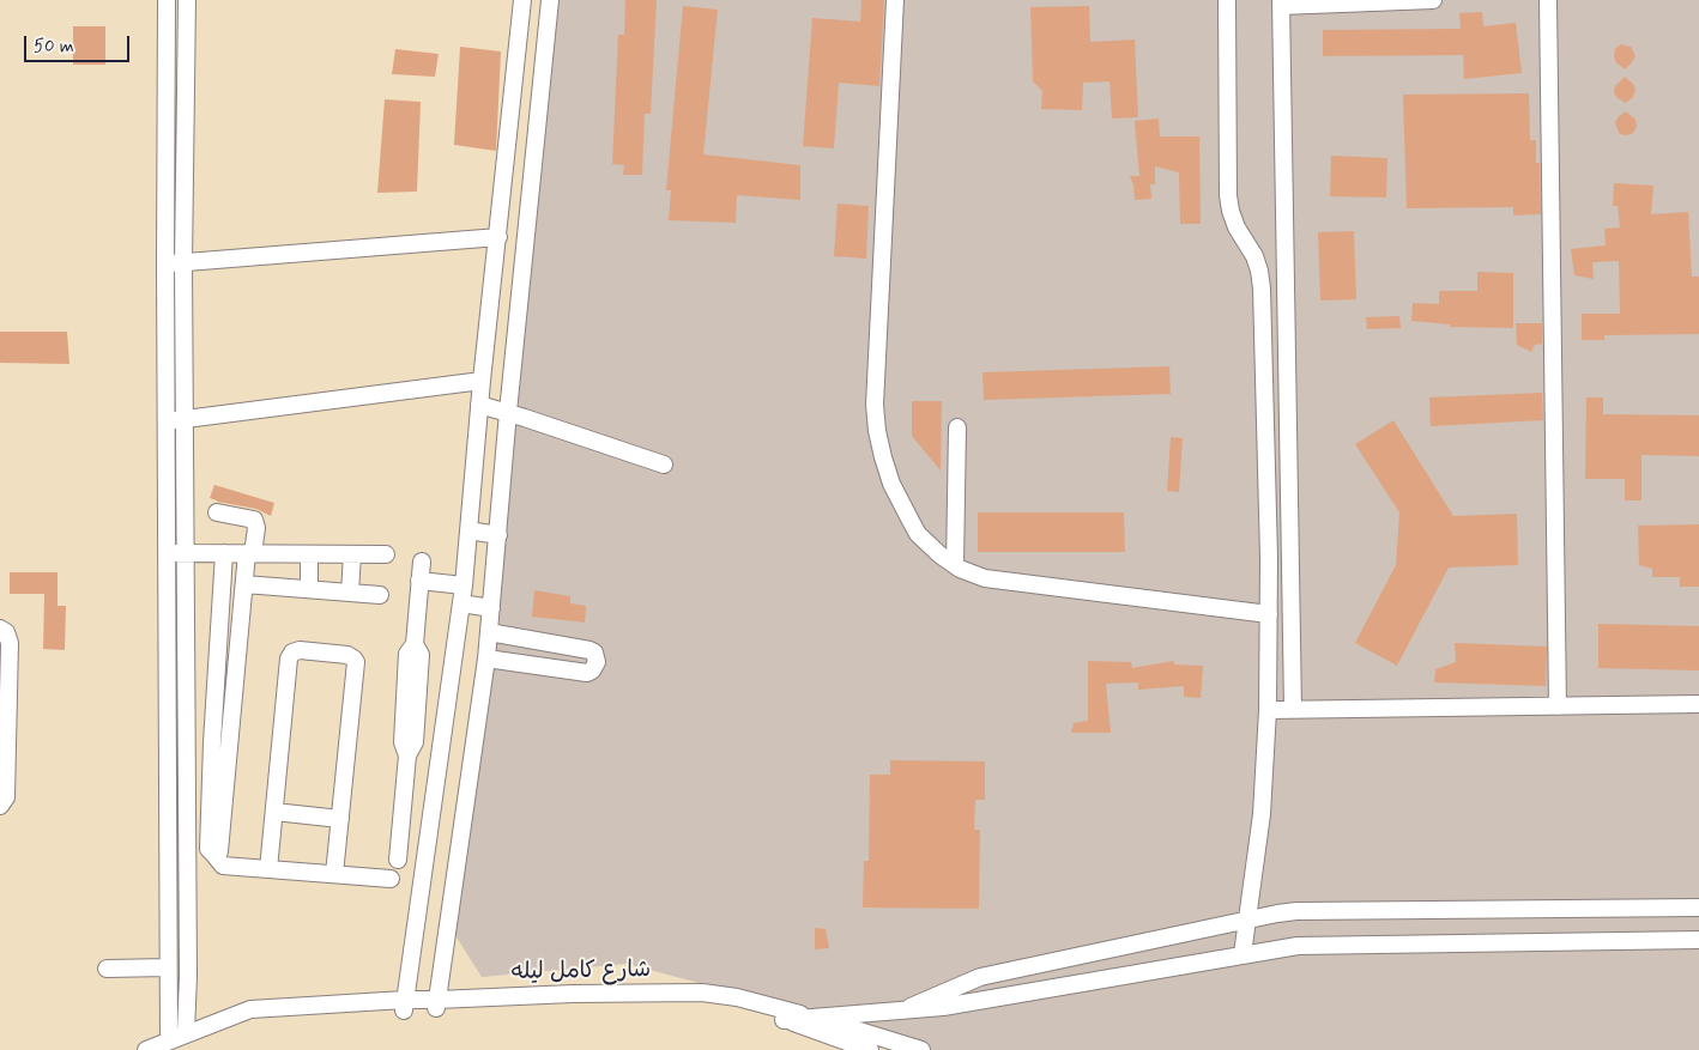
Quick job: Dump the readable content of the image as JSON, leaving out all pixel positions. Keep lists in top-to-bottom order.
{
  "streets": {
    "street": ["شارع كامل ليله"]
  },
  "scale_bar": "50 m"
}
